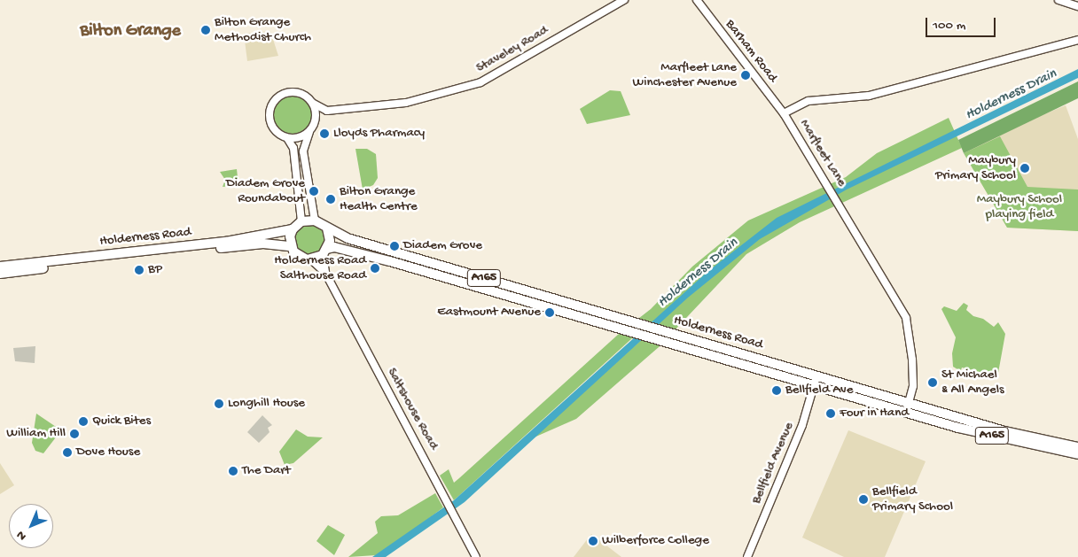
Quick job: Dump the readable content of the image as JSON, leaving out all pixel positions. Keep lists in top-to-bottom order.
{
  "streets": {
    "highway": ["Holderness Road", "A165"],
    "street": [
      "Staveley Road",
      "Barham Road",
      "Marfleet Lane",
      "Saltshouse Road",
      "Bellfield Avenue"
    ]
  },
  "crossings": [
    ["Barham Road", "Marfleet Lane"],
    ["Marfleet Lane", "Holderness Road"],
    ["Holderness Road", "A165"],
    ["Holderness Road", "Saltshouse Road"],
    ["Holderness Road", "Bellfield Avenue"],
    ["A165", "Saltshouse Road"]
  ],
  "districts": ["Bilton Grange"],
  "water": ["Holderness Drain"],
  "parks": ["Maybury School playing field"],
  "places": [
    "Bilton Grange Methodist Church",
    "Marfleet Lane Winchester Avenue",
    "Lloyds Pharmacy",
    "Maybury Primary School",
    "Diadem Grove Roundabout",
    "Bilton Grange Health Centre",
    "Diadem Grove",
    "Holderness Road Salthouse Road",
    "BP",
    "Eastmount Avenue",
    "St Michael & All Angels",
    "Bellfield Ave",
    "Longhill House",
    "Four in Hand",
    "Quick Bites",
    "William Hill",
    "Dove House",
    "The Dart",
    "Bellfield Primary School",
    "Wilberforce College"
  ],
  "scale_bar": "100 m",
  "north": "bottom left"
}
